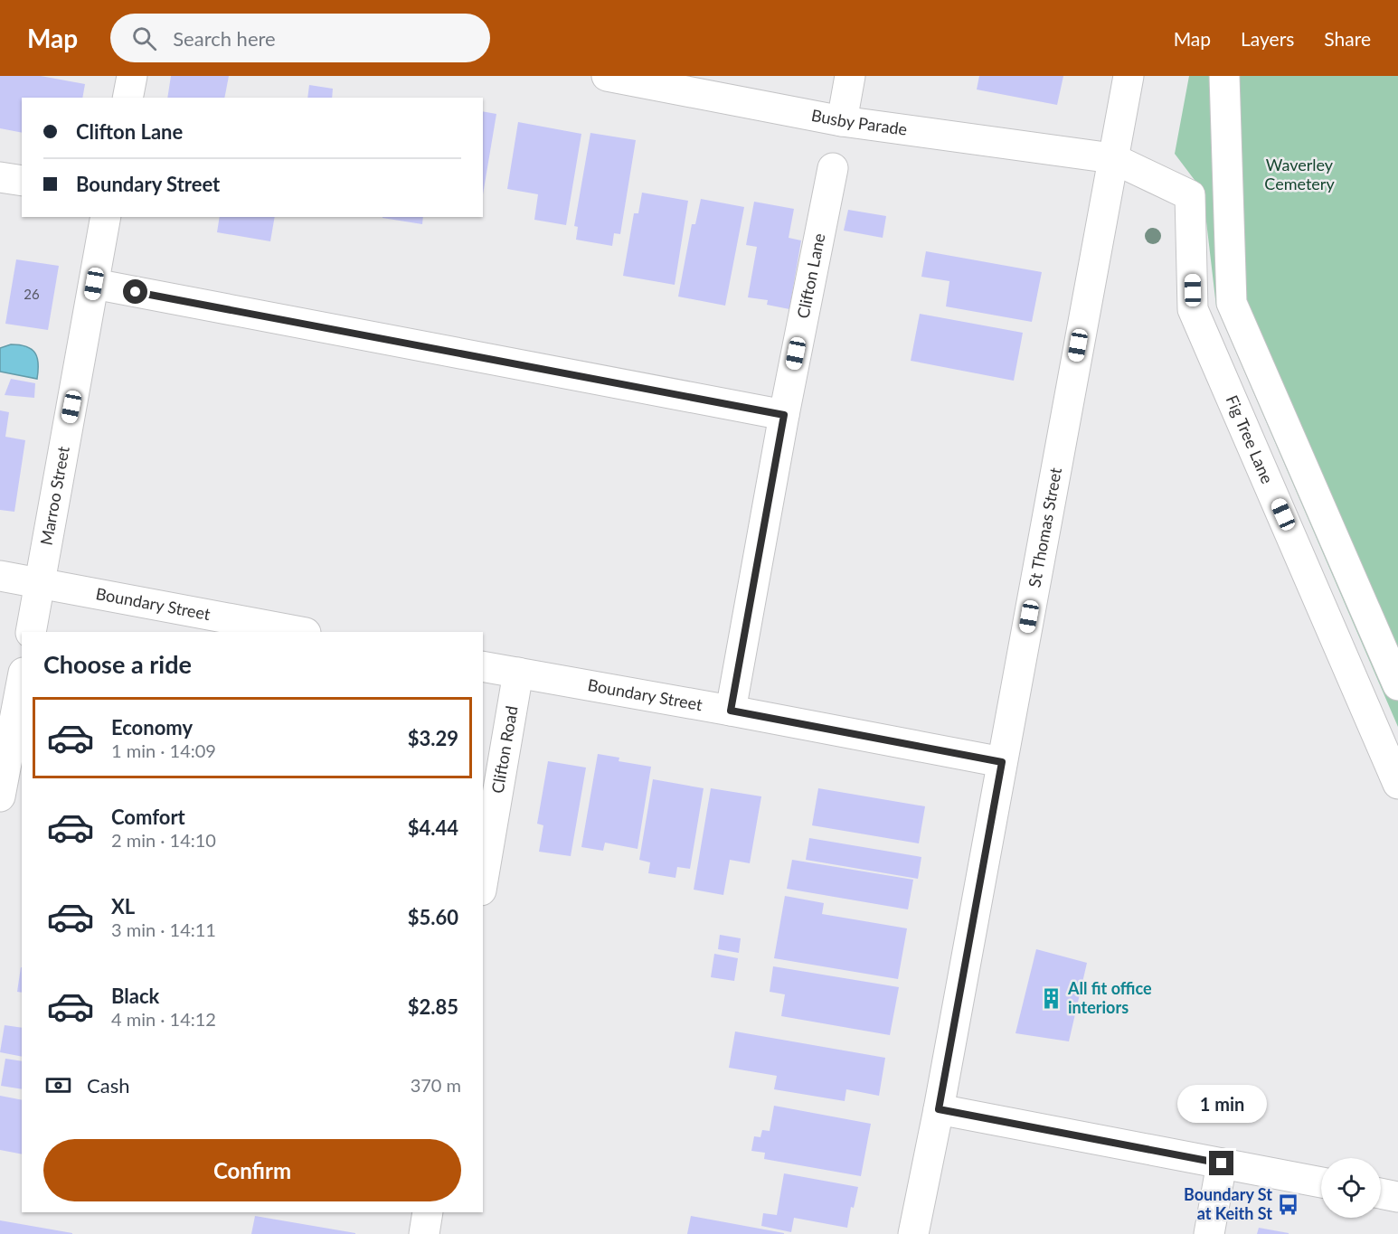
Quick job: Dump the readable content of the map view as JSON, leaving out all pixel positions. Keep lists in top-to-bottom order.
{
  "streets": {
    "street": [
      "Busby Parade",
      "Clifton Lane",
      "Fig Tree Lane",
      "Marroo Street",
      "St Thomas Street",
      "Boundary Street",
      "Clifton Road"
    ]
  },
  "crossings": [
    ["Busby Parade", "Fig Tree Lane"],
    ["Busby Parade", "St Thomas Street"],
    ["Clifton Lane", "Boundary Street"],
    ["Fig Tree Lane", "St Thomas Street"],
    ["Marroo Street", "Boundary Street"],
    ["St Thomas Street", "Boundary Street"],
    ["Boundary Street", "Clifton Road"]
  ],
  "parks": ["Waverley Cemetery"],
  "places": {
    "building": ["All fit office interiors"],
    "bus stop": ["Boundary St at Keith St"]
  },
  "house_numbers": ["26"],
  "page": {
    "header": "Map",
    "search": "Search here",
    "nav": ["Map", "Layers", "Share"],
    "banner": ["Clifton Lane", "Boundary Street"],
    "heading": "Choose a ride",
    "list": [
      {
        "name": "Economy",
        "note": "1 min · 14:09",
        "value": "$3.29"
      },
      {
        "name": "Comfort",
        "note": "2 min · 14:10",
        "value": "$4.44"
      },
      {
        "name": "XL",
        "note": "3 min · 14:11",
        "value": "$5.60"
      },
      {
        "name": "Black",
        "note": "4 min · 14:12",
        "value": "$2.85"
      }
    ],
    "pay": ["Cash", "370 m"],
    "bubble": "1 min",
    "buttons": "Confirm"
  }
}
